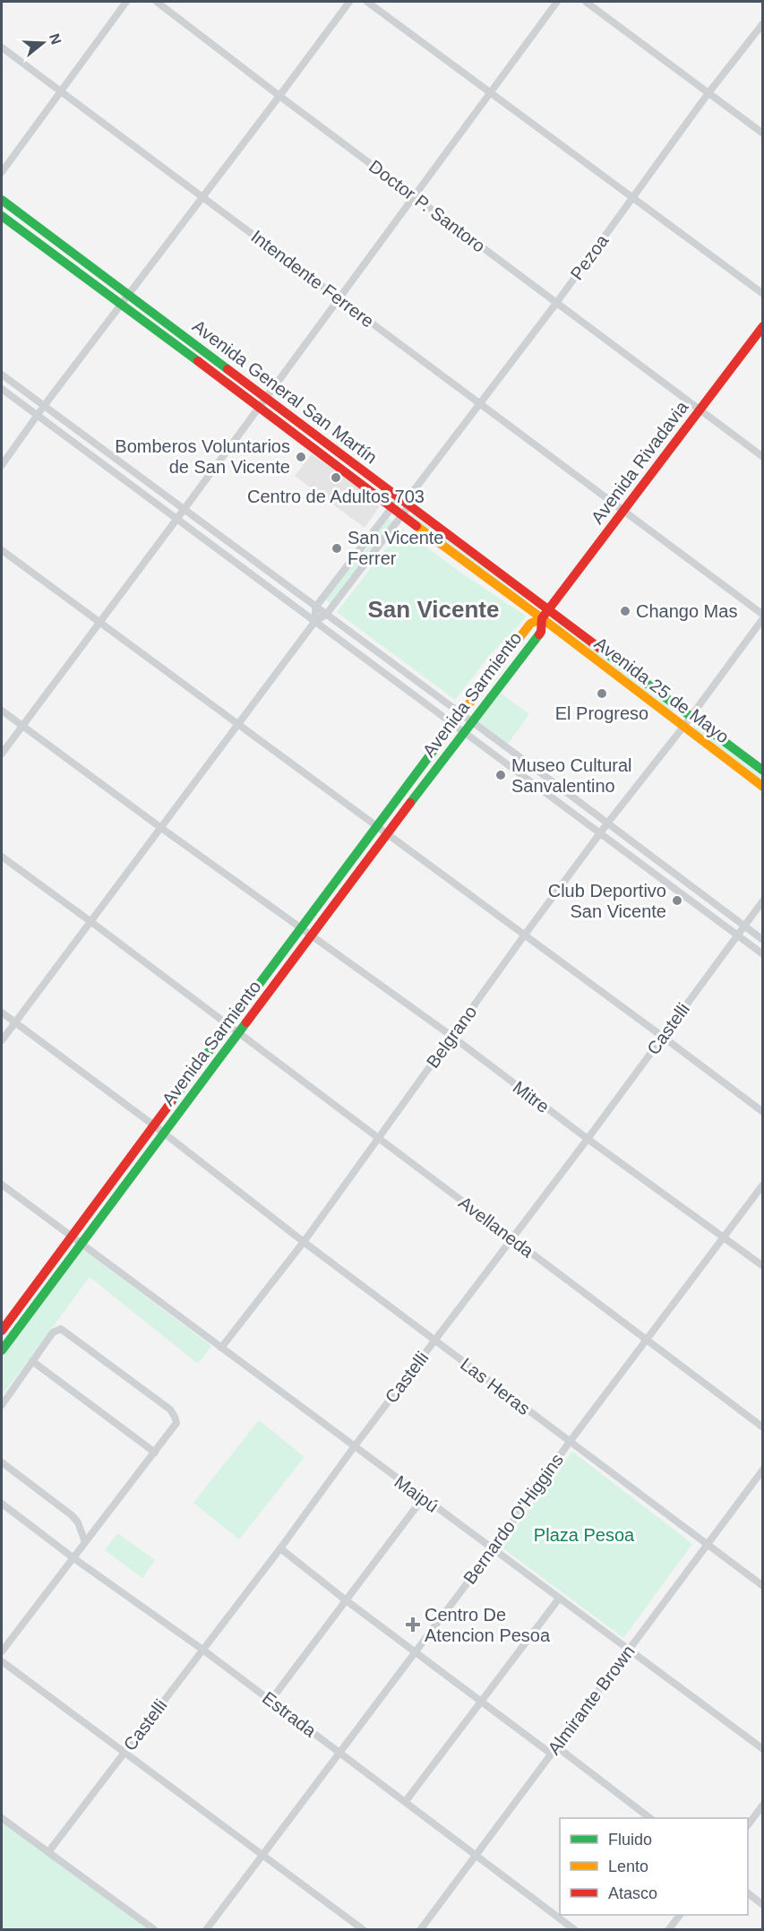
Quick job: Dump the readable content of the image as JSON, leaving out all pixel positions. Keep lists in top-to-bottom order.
{
  "streets": {
    "main road": [
      "Avenida General San Martín",
      "Avenida Rivadavia",
      "Avenida 25 de Mayo",
      "Avenida Sarmiento"
    ],
    "street": [
      "Doctor P. Santoro",
      "Pezoa",
      "Intendente Ferrere",
      "Castelli",
      "Belgrano",
      "Mitre",
      "Avellaneda",
      "Las Heras",
      "Maipú",
      "Bernardo O'Higgins",
      "Almirante Brown",
      "Estrada"
    ]
  },
  "crossings": [
    ["Doctor P. Santoro", "Pezoa"],
    ["Doctor P. Santoro", "Avenida Rivadavia"],
    ["Pezoa", "Intendente Ferrere"],
    ["Intendente Ferrere", "Avenida Rivadavia"],
    ["Intendente Ferrere", "Belgrano"],
    ["Avenida General San Martín", "Avenida Rivadavia"],
    ["Avenida General San Martín", "Avenida 25 de Mayo"],
    ["Avenida General San Martín", "Avenida Sarmiento"],
    ["Avenida Rivadavia", "Avenida 25 de Mayo"],
    ["Avenida Rivadavia", "Avenida Sarmiento"],
    ["Avenida 25 de Mayo", "Avenida Sarmiento"],
    ["Avenida 25 de Mayo", "Belgrano"],
    ["Avenida Sarmiento", "Mitre"],
    ["Avenida Sarmiento", "Avellaneda"],
    ["Avenida Sarmiento", "Las Heras"],
    ["Avenida Sarmiento", "Maipú"],
    ["Castelli", "Mitre"],
    ["Castelli", "Avellaneda"],
    ["Castelli", "Las Heras"],
    ["Castelli", "Maipú"],
    ["Castelli", "Estrada"],
    ["Belgrano", "Mitre"],
    ["Belgrano", "Avellaneda"],
    ["Belgrano", "Las Heras"],
    ["Belgrano", "Maipú"],
    ["Mitre", "Bernardo O'Higgins"],
    ["Avellaneda", "Bernardo O'Higgins"],
    ["Las Heras", "Bernardo O'Higgins"],
    ["Las Heras", "Almirante Brown"],
    ["Maipú", "Bernardo O'Higgins"],
    ["Maipú", "Almirante Brown"],
    ["Bernardo O'Higgins", "Estrada"],
    ["Almirante Brown", "Estrada"]
  ],
  "districts": ["San Vicente"],
  "parks": ["Plaza Pesoa"],
  "places": {
    "other": [
      "Bomberos Voluntarios de San Vicente",
      "Centro de Adultos 703",
      "San Vicente Ferrer",
      "Chango Mas",
      "El Progreso",
      "Museo Cultural Sanvalentino",
      "Club Deportivo San Vicente"
    ],
    "health": ["Centro De Atencion Pesoa"]
  },
  "legend": ["Fluido", "Lento", "Atasco"],
  "north": "right"
}
